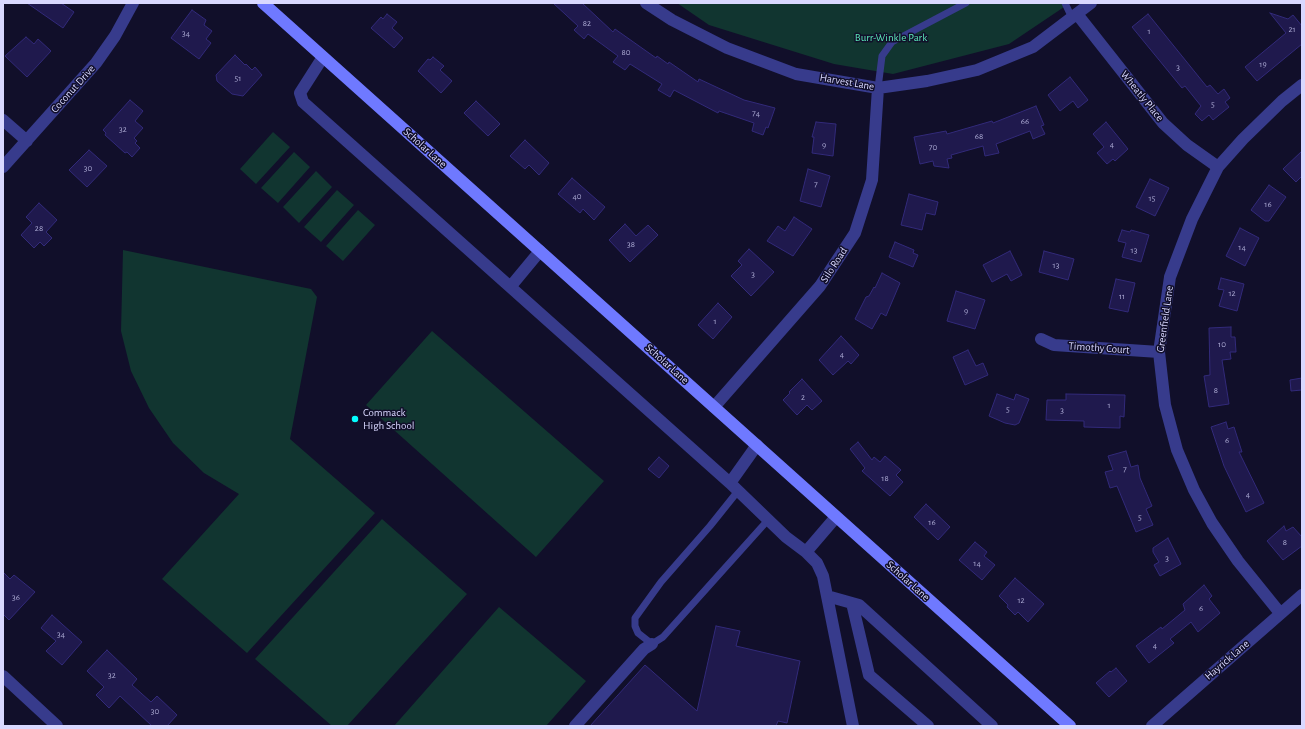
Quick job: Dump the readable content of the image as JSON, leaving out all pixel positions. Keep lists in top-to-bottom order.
{
  "streets": {
    "street": [
      "Harvest Lane",
      "Coconut Drive",
      "Wheatly Place",
      "Scholar Lane",
      "Silo Road",
      "Greenfield Lane",
      "Timothy Court",
      "Hayrick Lane"
    ]
  },
  "crossings": [
    ["Harvest Lane", "Wheatly Place"],
    ["Harvest Lane", "Silo Road"],
    ["Wheatly Place", "Greenfield Lane"],
    ["Scholar Lane", "Silo Road"],
    ["Greenfield Lane", "Timothy Court"],
    ["Greenfield Lane", "Hayrick Lane"]
  ],
  "parks": ["Burr-Winkle Park"],
  "places": ["Commack High School"],
  "house_numbers": [
    "82",
    "21",
    "1",
    "34",
    "80",
    "19",
    "3",
    "51",
    "5",
    "74",
    "66",
    "32",
    "68",
    "4",
    "9",
    "70",
    "30",
    "7",
    "40",
    "15",
    "16",
    "28",
    "38",
    "14",
    "13",
    "13",
    "3",
    "12",
    "11",
    "9",
    "1",
    "10",
    "4",
    "8",
    "2",
    "1",
    "5",
    "3",
    "6",
    "7",
    "18",
    "4",
    "5",
    "16",
    "8",
    "3",
    "14",
    "36",
    "12",
    "6",
    "34",
    "4",
    "32",
    "30"
  ]
}
